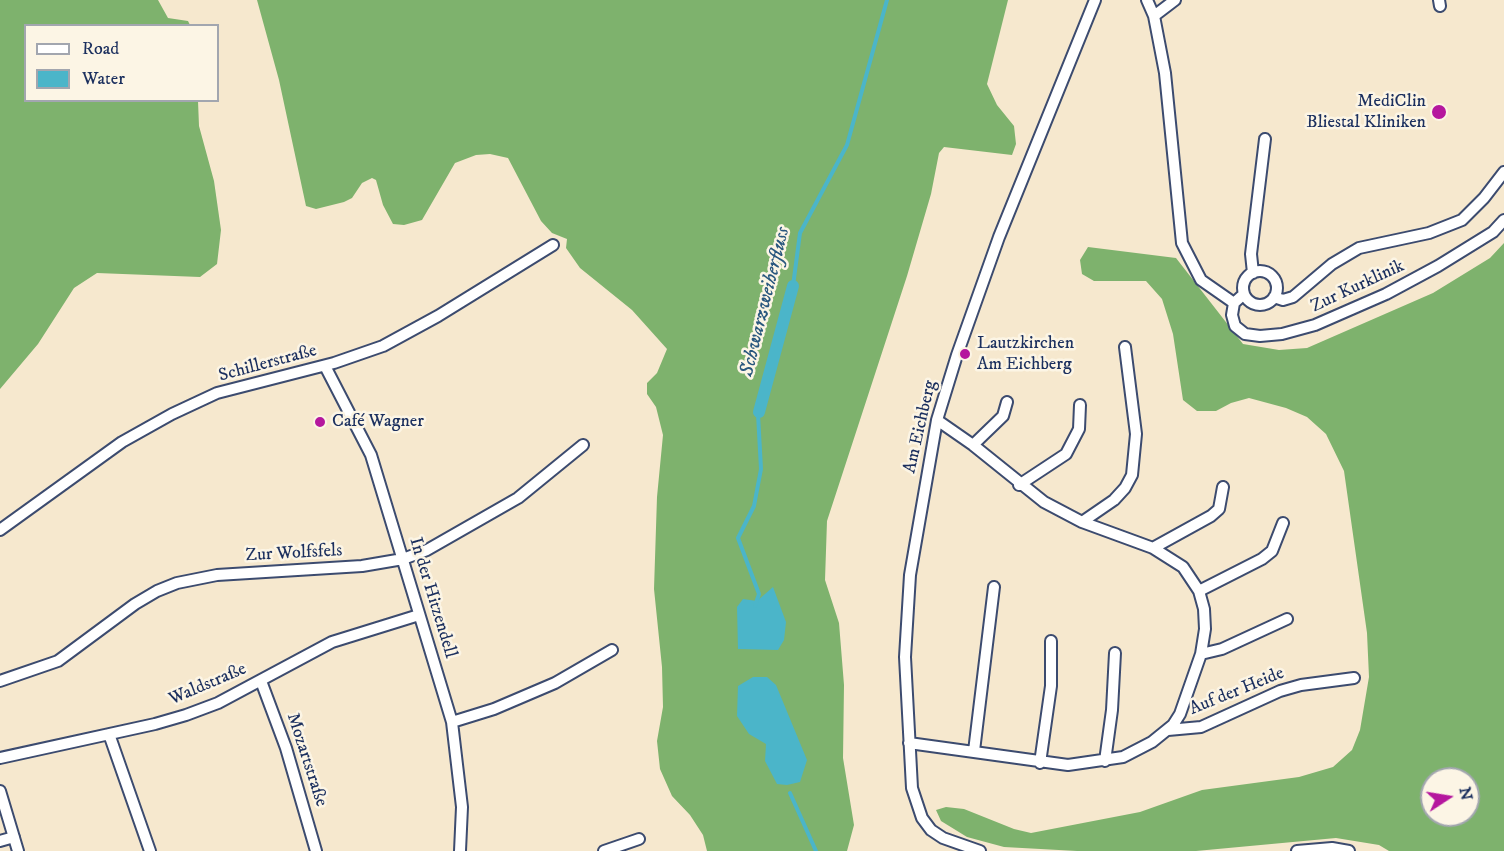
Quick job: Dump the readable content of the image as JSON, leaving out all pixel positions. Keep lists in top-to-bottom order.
{
  "streets": {
    "street": [
      "Zur Kurklinik",
      "Schillerstraße",
      "Am Eichberg",
      "Zur Wolfsfels",
      "In der Hitzendell",
      "Waldstraße",
      "Auf der Heide",
      "Mozartstraße"
    ]
  },
  "crossings": [
    ["Schillerstraße", "In der Hitzendell"],
    ["Am Eichberg", "Auf der Heide"],
    ["Zur Wolfsfels", "In der Hitzendell"],
    ["In der Hitzendell", "Waldstraße"],
    ["Waldstraße", "Mozartstraße"]
  ],
  "water": ["Schwarzweiherfluss"],
  "places": ["MediClin Bliestal Kliniken", "Lautzkirchen Am Eichberg", "Café Wagner"],
  "legend": ["Road", "Water"],
  "north": "right"
}
